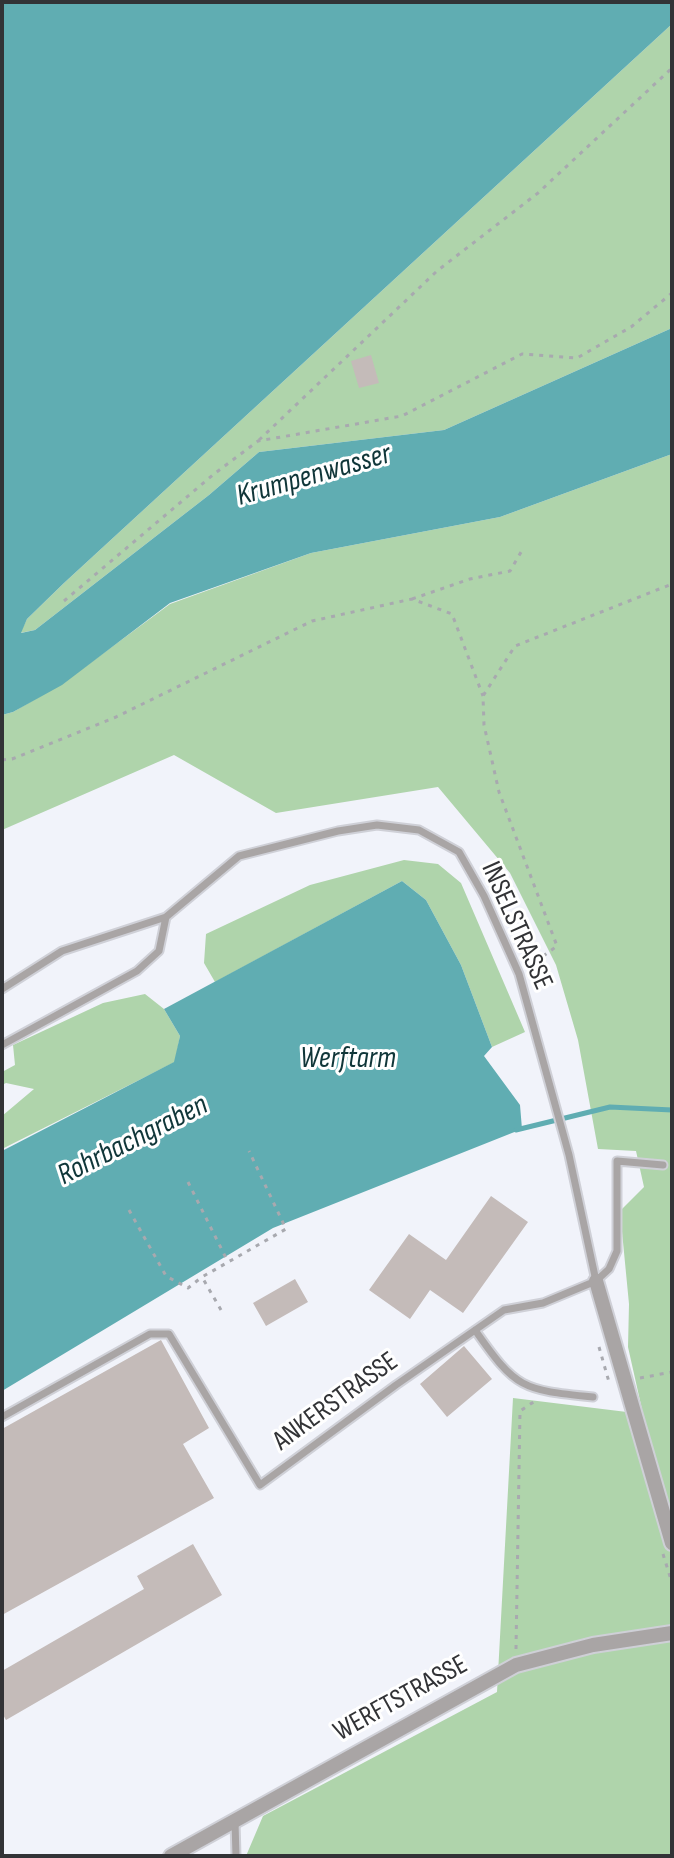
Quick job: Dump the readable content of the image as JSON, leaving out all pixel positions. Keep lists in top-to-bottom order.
{
  "streets": {
    "street": ["WERFTSTRASSE"],
    "lane": ["INSELSTRASSE", "ANKERSTRASSE"]
  },
  "crossings": [
    ["INSELSTRASSE", "ANKERSTRASSE"]
  ],
  "water": ["Krumpenwasser", "Werftarm", "Rohrbachgraben"]
}
